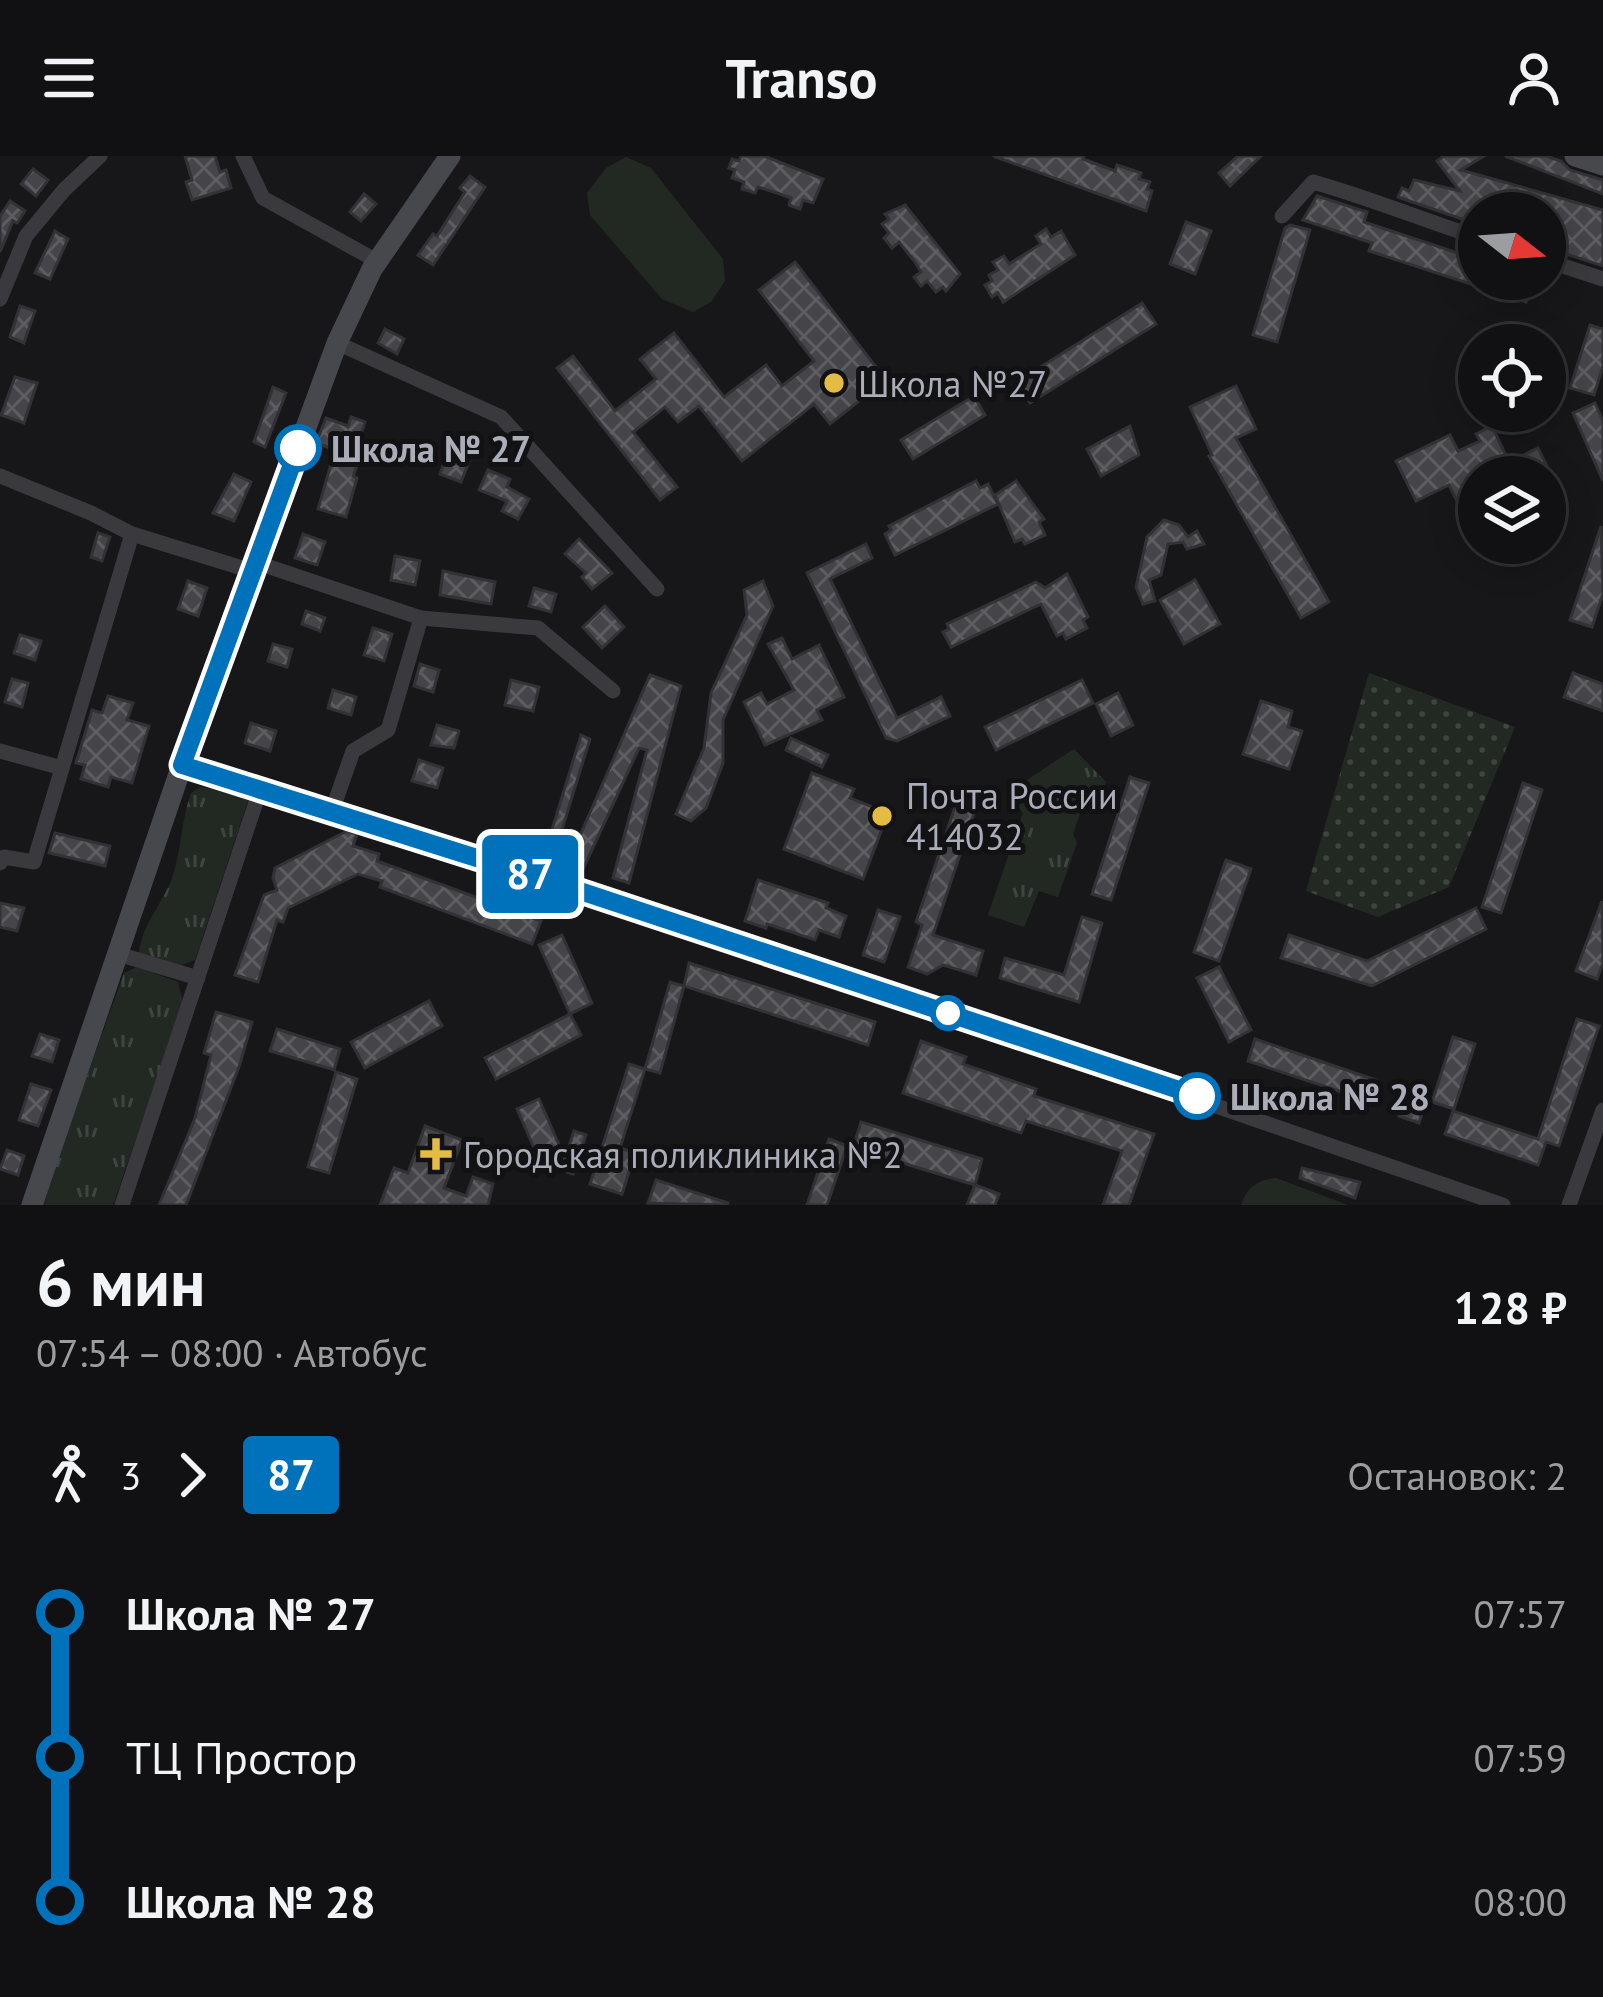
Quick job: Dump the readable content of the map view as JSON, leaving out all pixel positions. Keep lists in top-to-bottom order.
{
  "places": {
    "other": [
      "Школа №27",
      "Школа № 27",
      "Почта России 414032",
      "Школа № 28"
    ],
    "health": ["Городская поликлиника №2"]
  },
  "lines": ["bus line 87"],
  "north": "right",
  "page": {
    "header": "Transo",
    "on_map": "87",
    "heading": ["6 мин", "07:54 – 08:00 · Автобус", "128 ₽"],
    "legs": ["3", "87", "Остановок: 2"],
    "list": [
      {
        "name": "Школа № 27",
        "value": "07:57"
      },
      {
        "name": "ТЦ Простор",
        "value": "07:59"
      },
      {
        "name": "Школа № 28",
        "value": "08:00"
      }
    ]
  }
}
